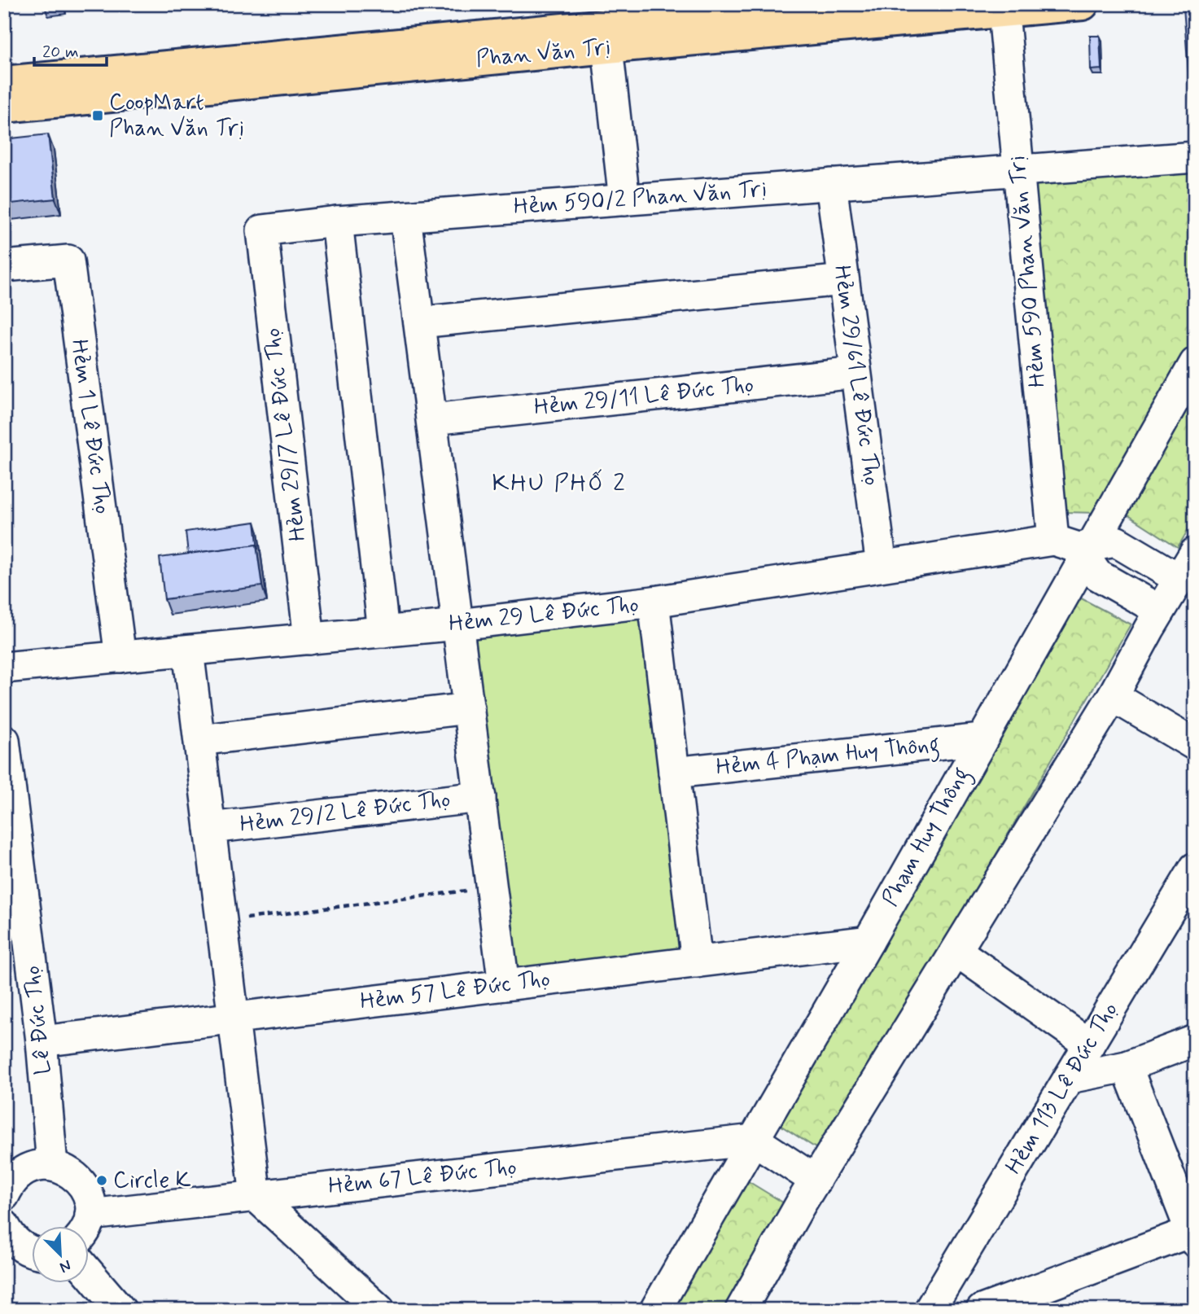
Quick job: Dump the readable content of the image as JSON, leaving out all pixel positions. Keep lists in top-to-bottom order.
{
  "streets": {
    "main road": ["Phan Văn Trị"],
    "street": [
      "Hẻm 590/2 Phan Văn Trị",
      "Hẻm 590 Phan Văn Trị",
      "Hẻm 29/61 Lê Đức Thọ",
      "Hẻm 29/11 Lê Đức Thọ",
      "Hẻm 1 Lê Đức Thọ",
      "Hẻm 29/7 Lê Đức Thọ",
      "Hẻm 29 Lê Đức Thọ",
      "Hẻm 4 Phạm Huy Thông",
      "Hẻm 29/2 Lê Đức Thọ",
      "Phạm Huy Thông",
      "Hẻm 57 Lê Đức Thọ",
      "Lê Đức Thọ",
      "Hẻm 113 Lê Đức Thọ",
      "Hẻm 67 Lê Đức Thọ"
    ]
  },
  "crossings": [
    ["Phan Văn Trị", "Hẻm 590 Phan Văn Trị"],
    ["Hẻm 590/2 Phan Văn Trị", "Hẻm 590 Phan Văn Trị"],
    ["Hẻm 590/2 Phan Văn Trị", "Hẻm 29/61 Lê Đức Thọ"],
    ["Hẻm 590/2 Phan Văn Trị", "Hẻm 29/7 Lê Đức Thọ"],
    ["Hẻm 590 Phan Văn Trị", "Hẻm 29 Lê Đức Thọ"],
    ["Hẻm 590 Phan Văn Trị", "Phạm Huy Thông"],
    ["Hẻm 29/61 Lê Đức Thọ", "Hẻm 29/11 Lê Đức Thọ"],
    ["Hẻm 29/61 Lê Đức Thọ", "Hẻm 29 Lê Đức Thọ"],
    ["Hẻm 1 Lê Đức Thọ", "Hẻm 29 Lê Đức Thọ"],
    ["Hẻm 29/7 Lê Đức Thọ", "Hẻm 29 Lê Đức Thọ"],
    ["Hẻm 29 Lê Đức Thọ", "Hẻm 29/2 Lê Đức Thọ"],
    ["Hẻm 29 Lê Đức Thọ", "Phạm Huy Thông"],
    ["Hẻm 4 Phạm Huy Thông", "Phạm Huy Thông"],
    ["Hẻm 29/2 Lê Đức Thọ", "Hẻm 57 Lê Đức Thọ"],
    ["Hẻm 29/2 Lê Đức Thọ", "Hẻm 67 Lê Đức Thọ"],
    ["Phạm Huy Thông", "Hẻm 57 Lê Đức Thọ"],
    ["Phạm Huy Thông", "Hẻm 67 Lê Đức Thọ"],
    ["Hẻm 57 Lê Đức Thọ", "Lê Đức Thọ"]
  ],
  "districts": ["KHU PHỐ 2"],
  "places": {
    "transit": ["CoopMart Phan Văn Trị"],
    "other": ["Circle K"]
  },
  "scale_bar": "20 m",
  "north": "bottom right"
}
